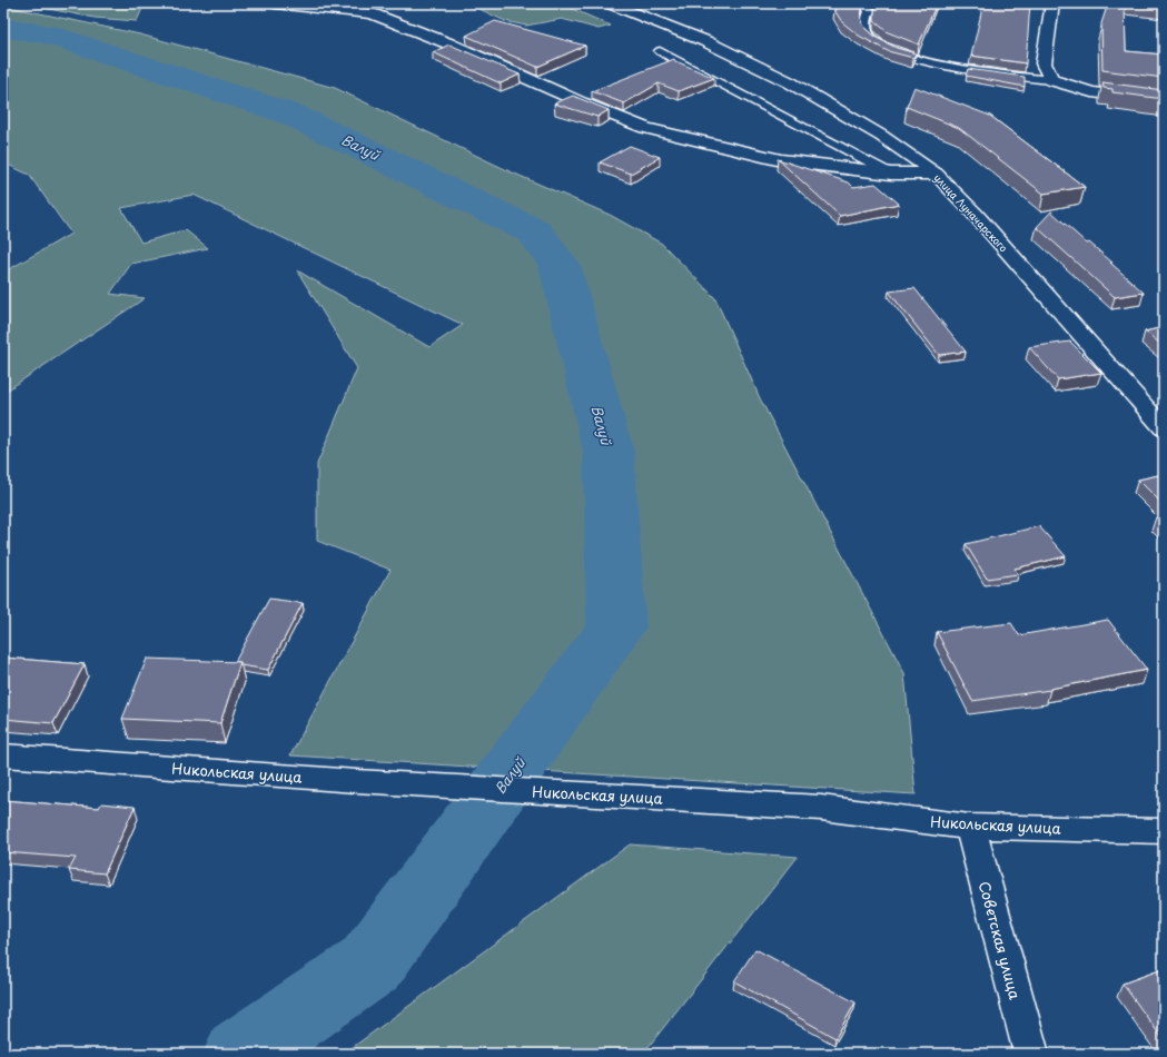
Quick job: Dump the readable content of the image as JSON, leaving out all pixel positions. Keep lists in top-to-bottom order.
{
  "streets": {
    "main road": ["улица Луначарского", "Никольская улица", "Советская улица"]
  },
  "crossings": [
    ["Никольская улица", "Советская улица"]
  ],
  "water": ["Валуй"]
}
